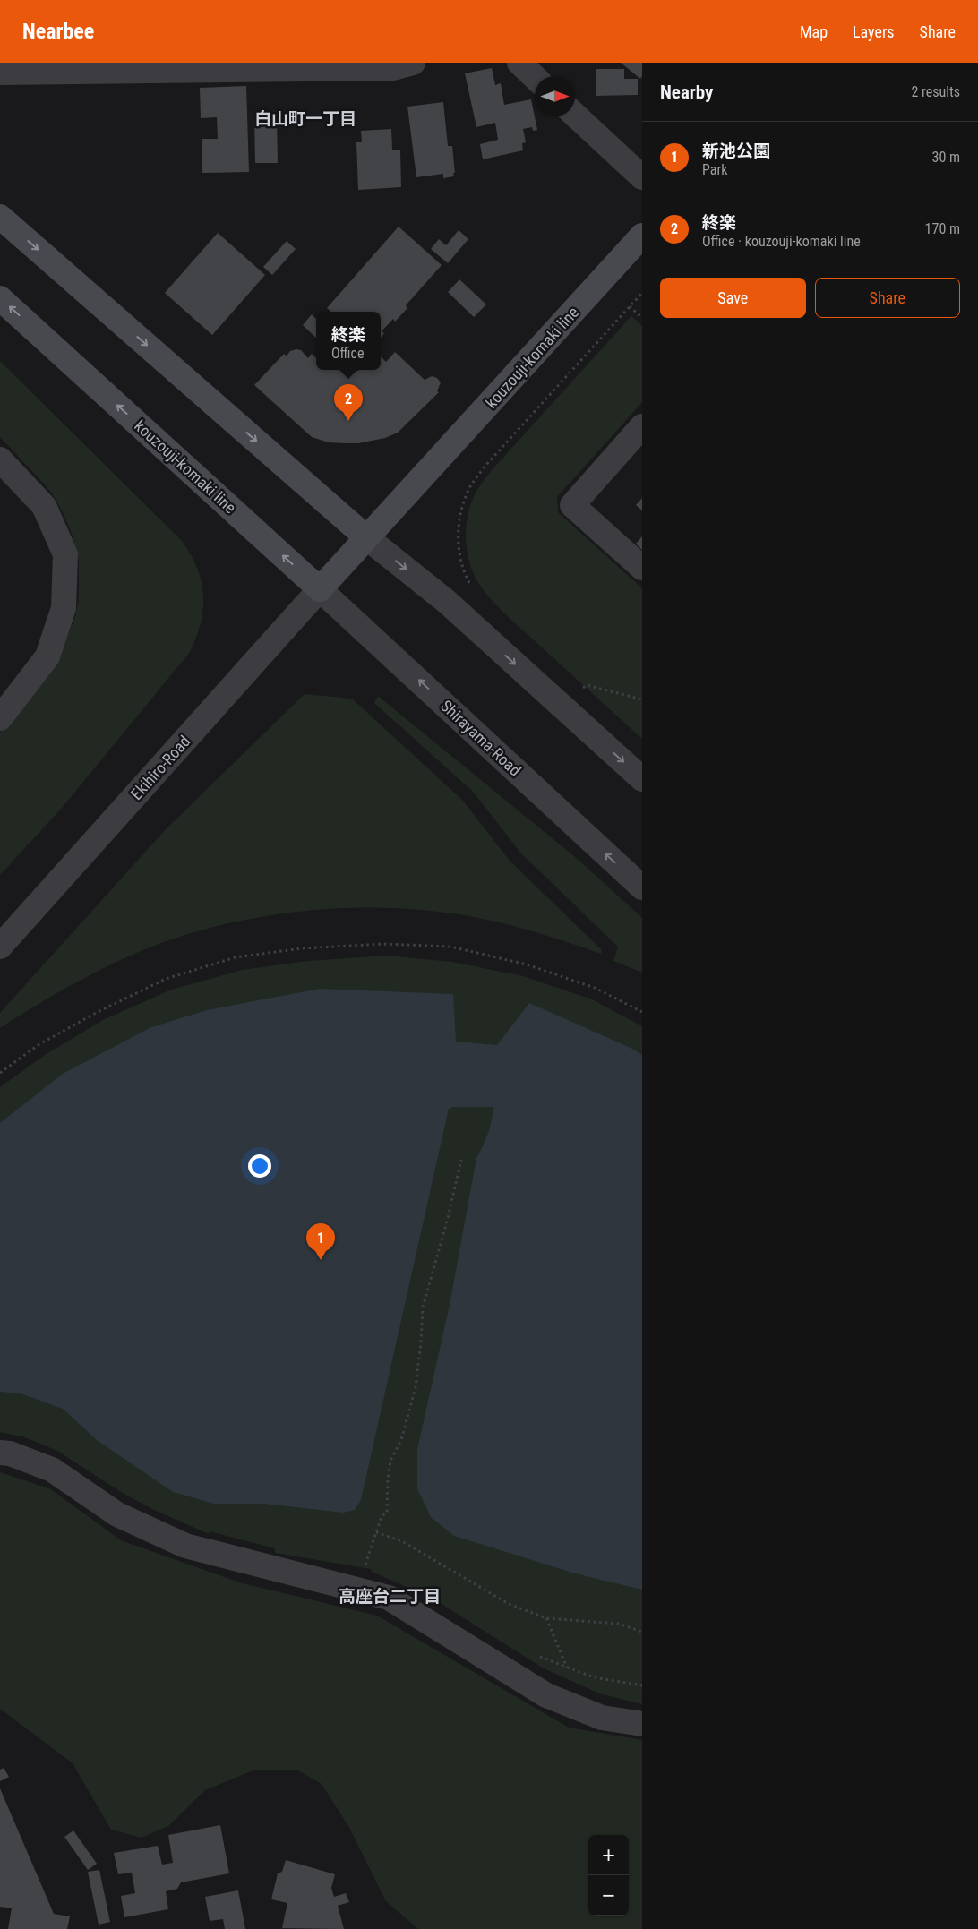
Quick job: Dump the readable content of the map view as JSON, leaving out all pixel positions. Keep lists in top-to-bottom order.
{
  "streets": {
    "main road": ["kouzouji-komaki line"],
    "street": ["Shirayama-Road", "Ekihiro-Road"]
  },
  "crossings": [
    ["kouzouji-komaki line", "Shirayama-Road"],
    ["kouzouji-komaki line", "Ekihiro-Road"],
    ["Shirayama-Road", "Ekihiro-Road"]
  ],
  "districts": ["白山町一丁目", "高座台二丁目"],
  "north": "right",
  "page": {
    "header": "Nearbee",
    "nav": ["Map", "Layers", "Share"],
    "heading": ["Nearby", "2 results"],
    "list": [
      {
        "mark": "1",
        "name": "新池公園",
        "note": "Park",
        "value": "30 m"
      },
      {
        "mark": "2",
        "name": "終楽",
        "note": "Office · kouzouji-komaki line",
        "value": "170 m"
      }
    ],
    "buttons": ["Save", "Share"],
    "popup": ["終楽", "Office"],
    "pins": ["2", "1"],
    "map_buttons": ["+", "−"]
  }
}
